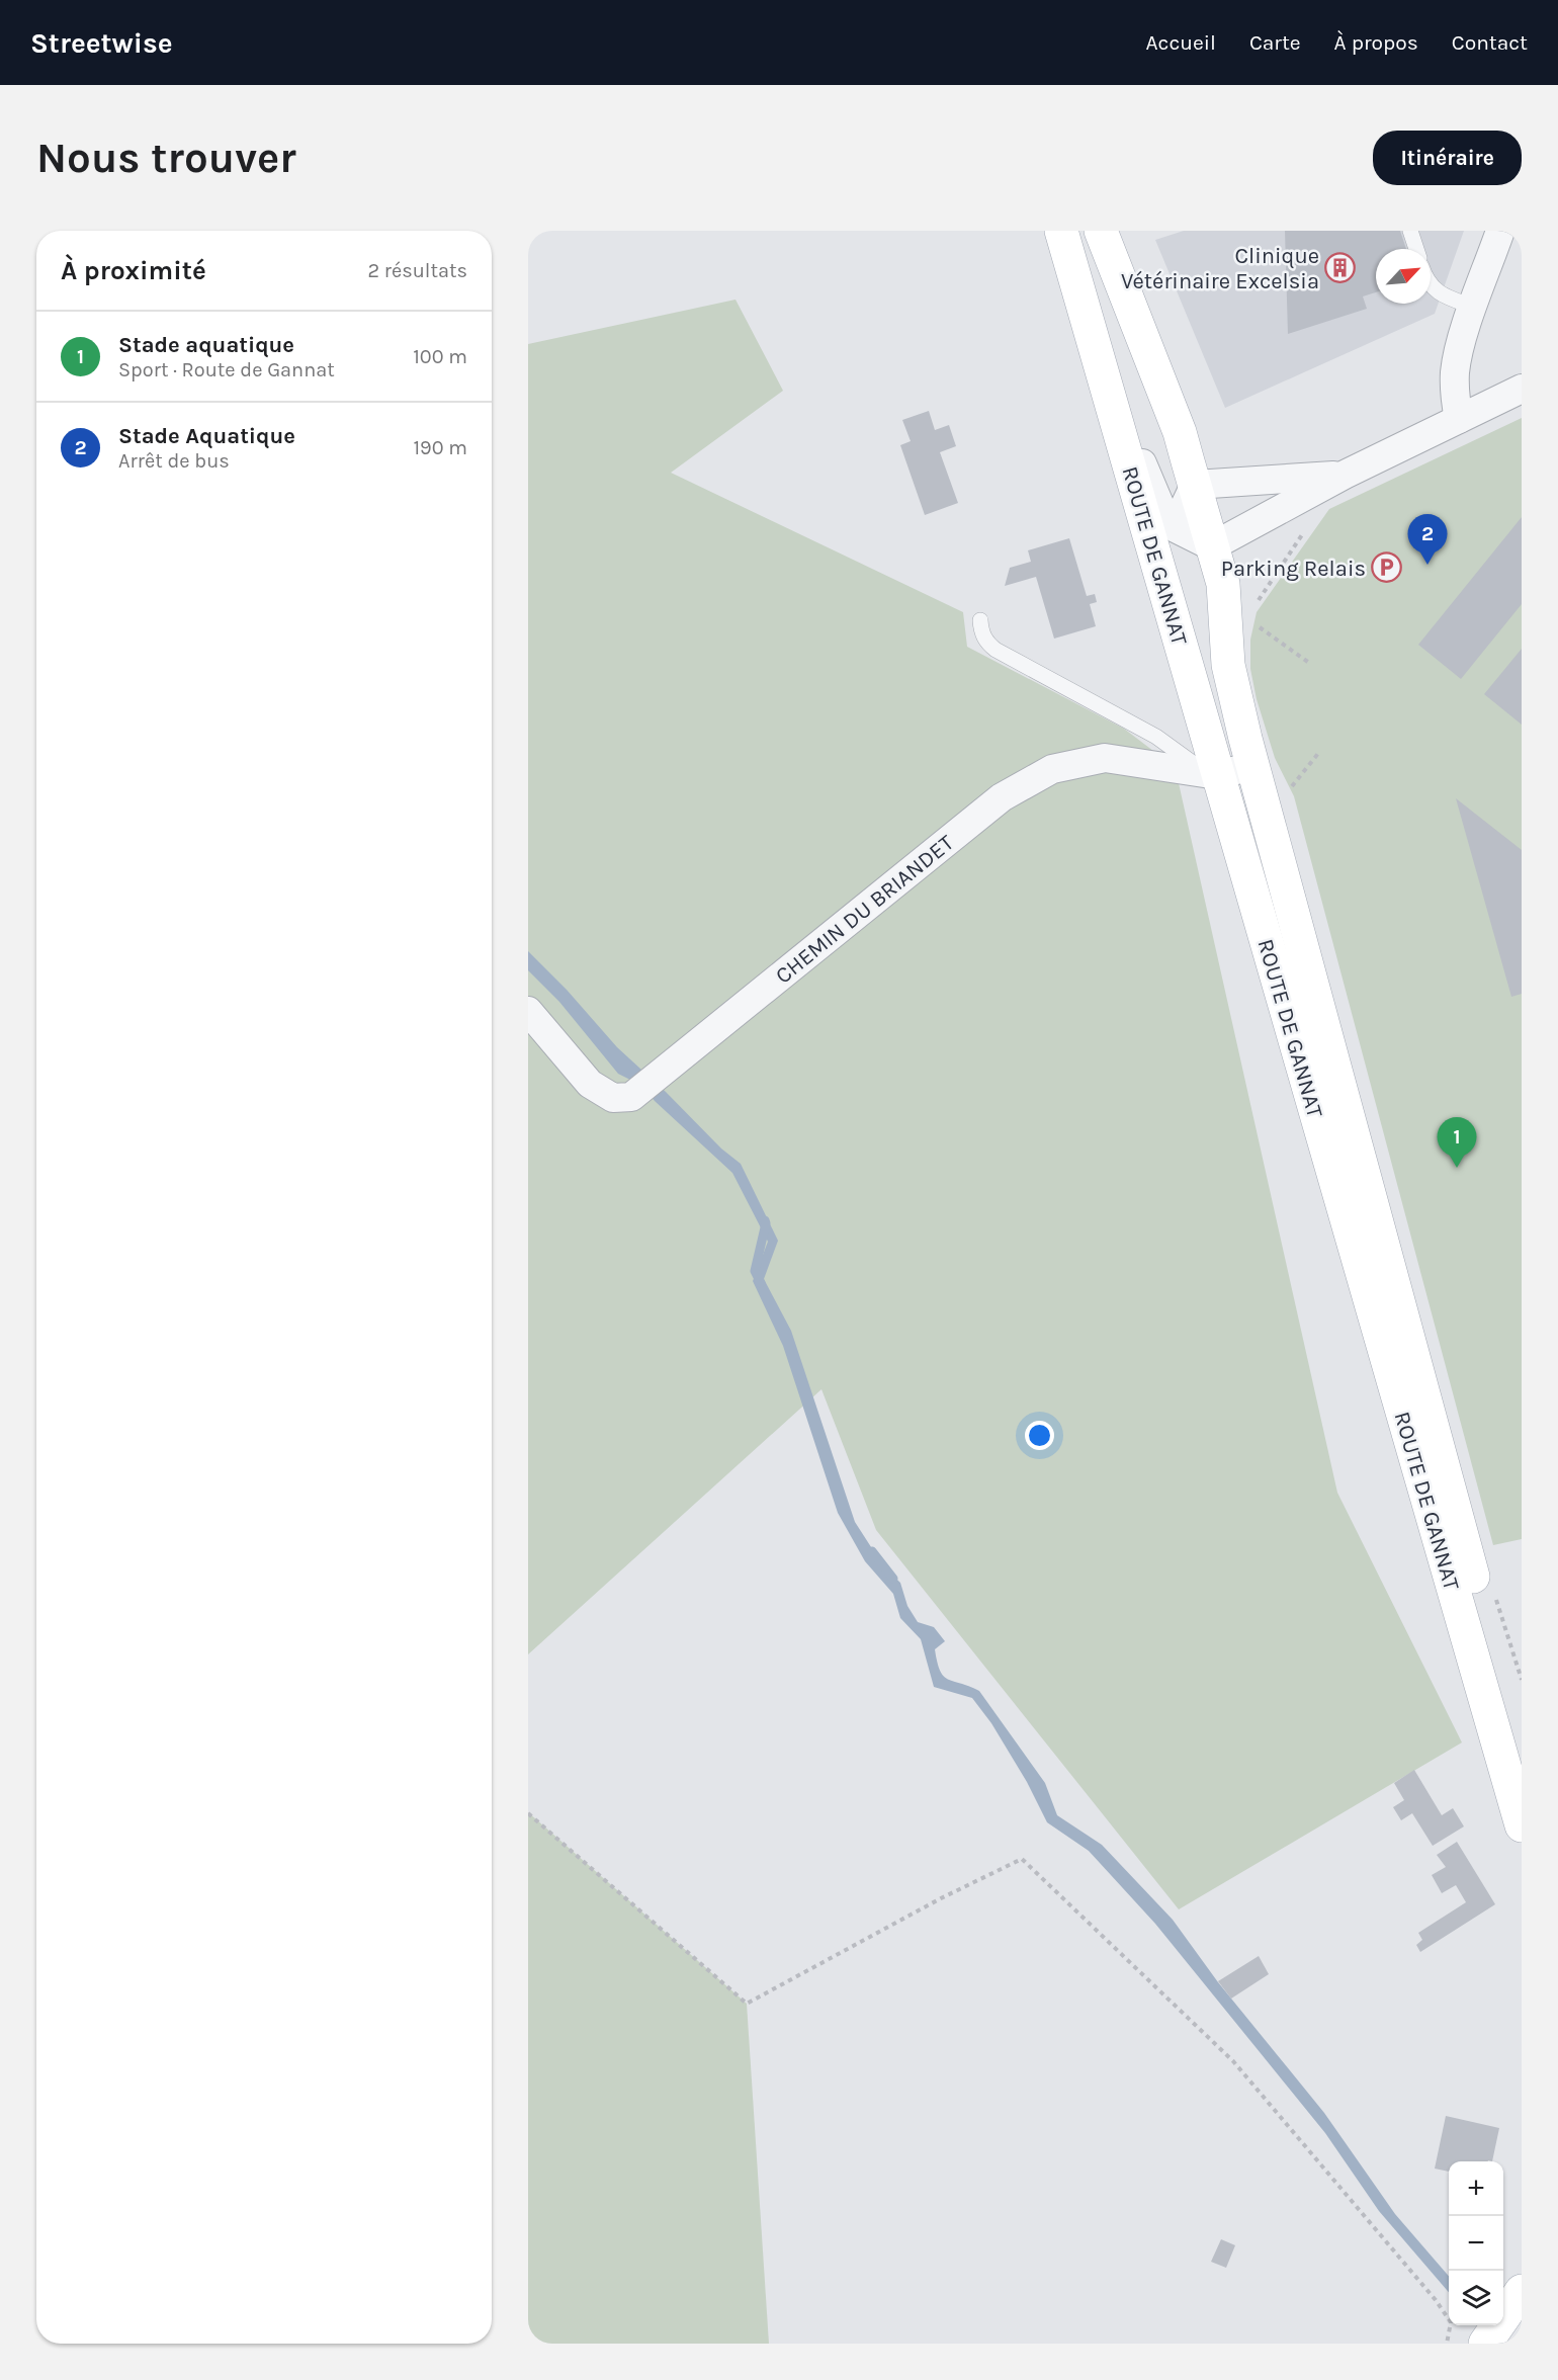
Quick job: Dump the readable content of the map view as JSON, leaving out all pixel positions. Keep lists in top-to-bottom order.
{
  "streets": {
    "main road": ["ROUTE DE GANNAT"],
    "street": ["CHEMIN DU BRIANDET"]
  },
  "crossings": [
    ["ROUTE DE GANNAT", "CHEMIN DU BRIANDET"]
  ],
  "places": {
    "building": ["Clinique Vétérinaire Excelsia"],
    "parking": ["Parking Relais"]
  },
  "north": "top right",
  "page": {
    "header": "Streetwise",
    "nav": [
      "Accueil",
      "Carte",
      "À propos",
      "Contact"
    ],
    "buttons": "Itinéraire",
    "title": "Nous trouver",
    "heading": ["À proximité", "2 résultats"],
    "list": [
      {
        "mark": "1",
        "name": "Stade aquatique",
        "note": "Sport · Route de Gannat",
        "value": "100 m"
      },
      {
        "mark": "2",
        "name": "Stade Aquatique",
        "note": "Arrêt de bus",
        "value": "190 m"
      }
    ],
    "pins": ["2", "1"],
    "map_buttons": ["+", "−"]
  }
}
